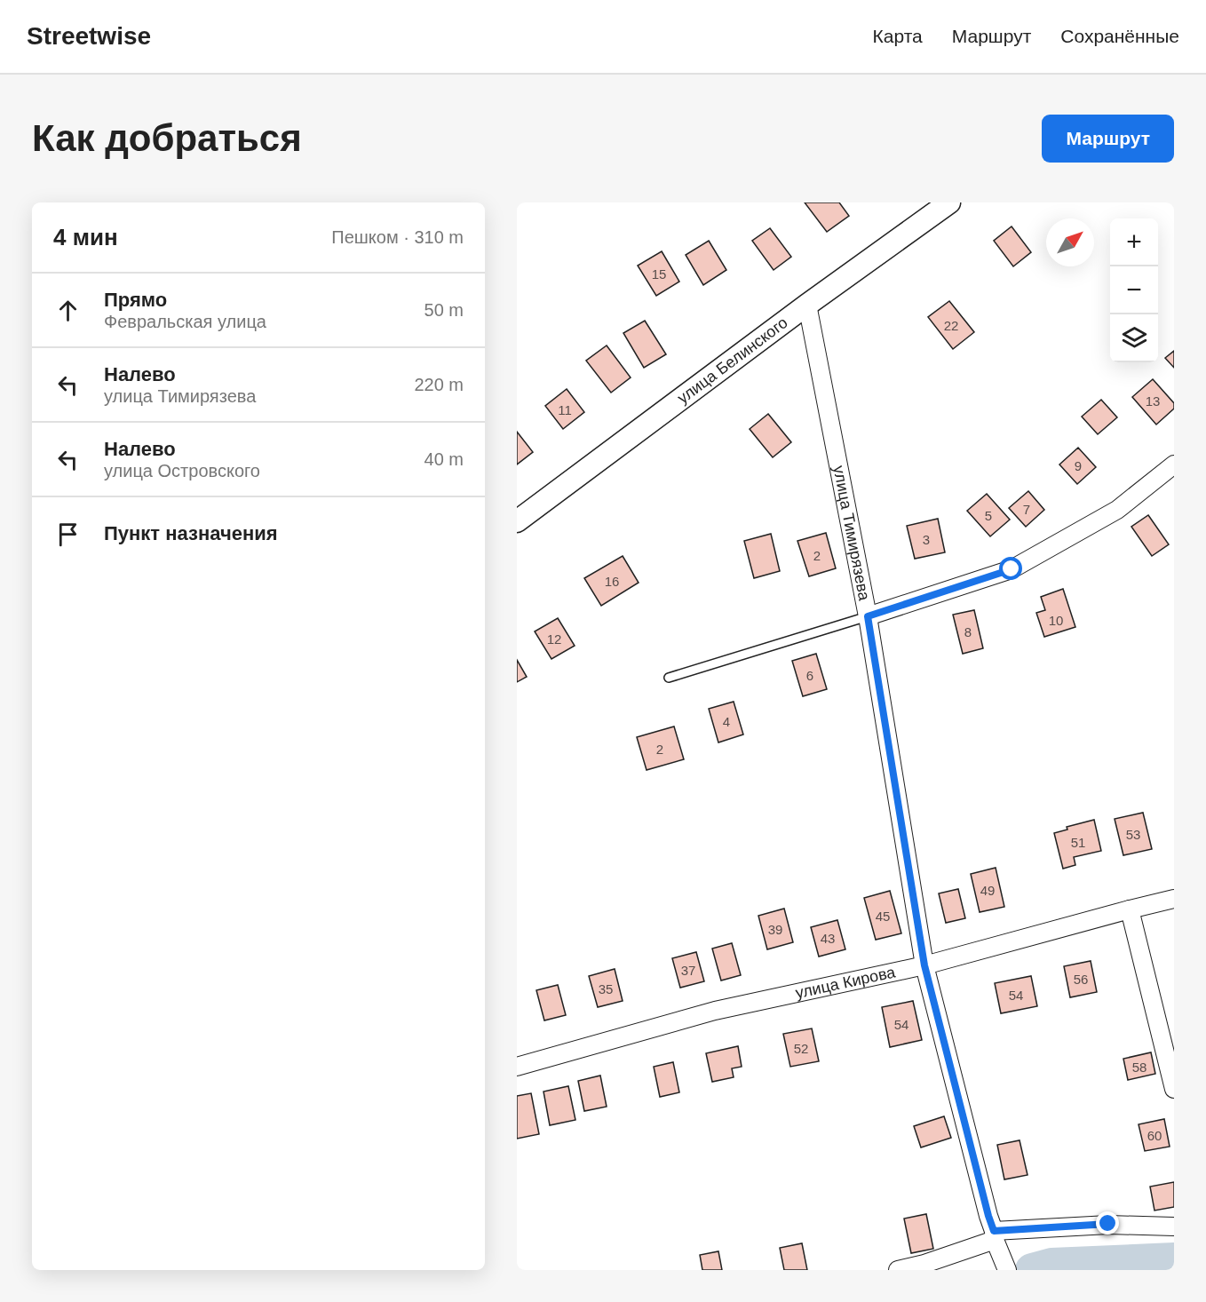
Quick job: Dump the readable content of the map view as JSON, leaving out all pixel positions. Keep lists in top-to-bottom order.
{
  "streets": {
    "street": ["улица Белинского", "улица Тимирязева", "улица Кирова"]
  },
  "crossings": [
    ["улица Белинского", "улица Тимирязева"],
    ["улица Тимирязева", "улица Кирова"]
  ],
  "house_numbers": [
    "15",
    "22",
    "13",
    "11",
    "9",
    "7",
    "5",
    "3",
    "2",
    "16",
    "10",
    "8",
    "12",
    "6",
    "4",
    "2",
    "53",
    "51",
    "49",
    "45",
    "39",
    "43",
    "37",
    "56",
    "35",
    "54",
    "54",
    "52",
    "58",
    "60"
  ],
  "north": "top right",
  "page": {
    "header": "Streetwise",
    "nav": ["Карта", "Маршрут", "Сохранённые"],
    "buttons": "Маршрут",
    "title": "Как добраться",
    "heading": ["4 мин", "Пешком · 310 m"],
    "map_buttons": ["+", "−"],
    "list": [
      ["Прямо", "Февральская улица", "50 m"],
      ["Налево", "улица Тимирязева", "220 m"],
      ["Налево", "улица Островского", "40 m"],
      "Пункт назначения"
    ]
  }
}
